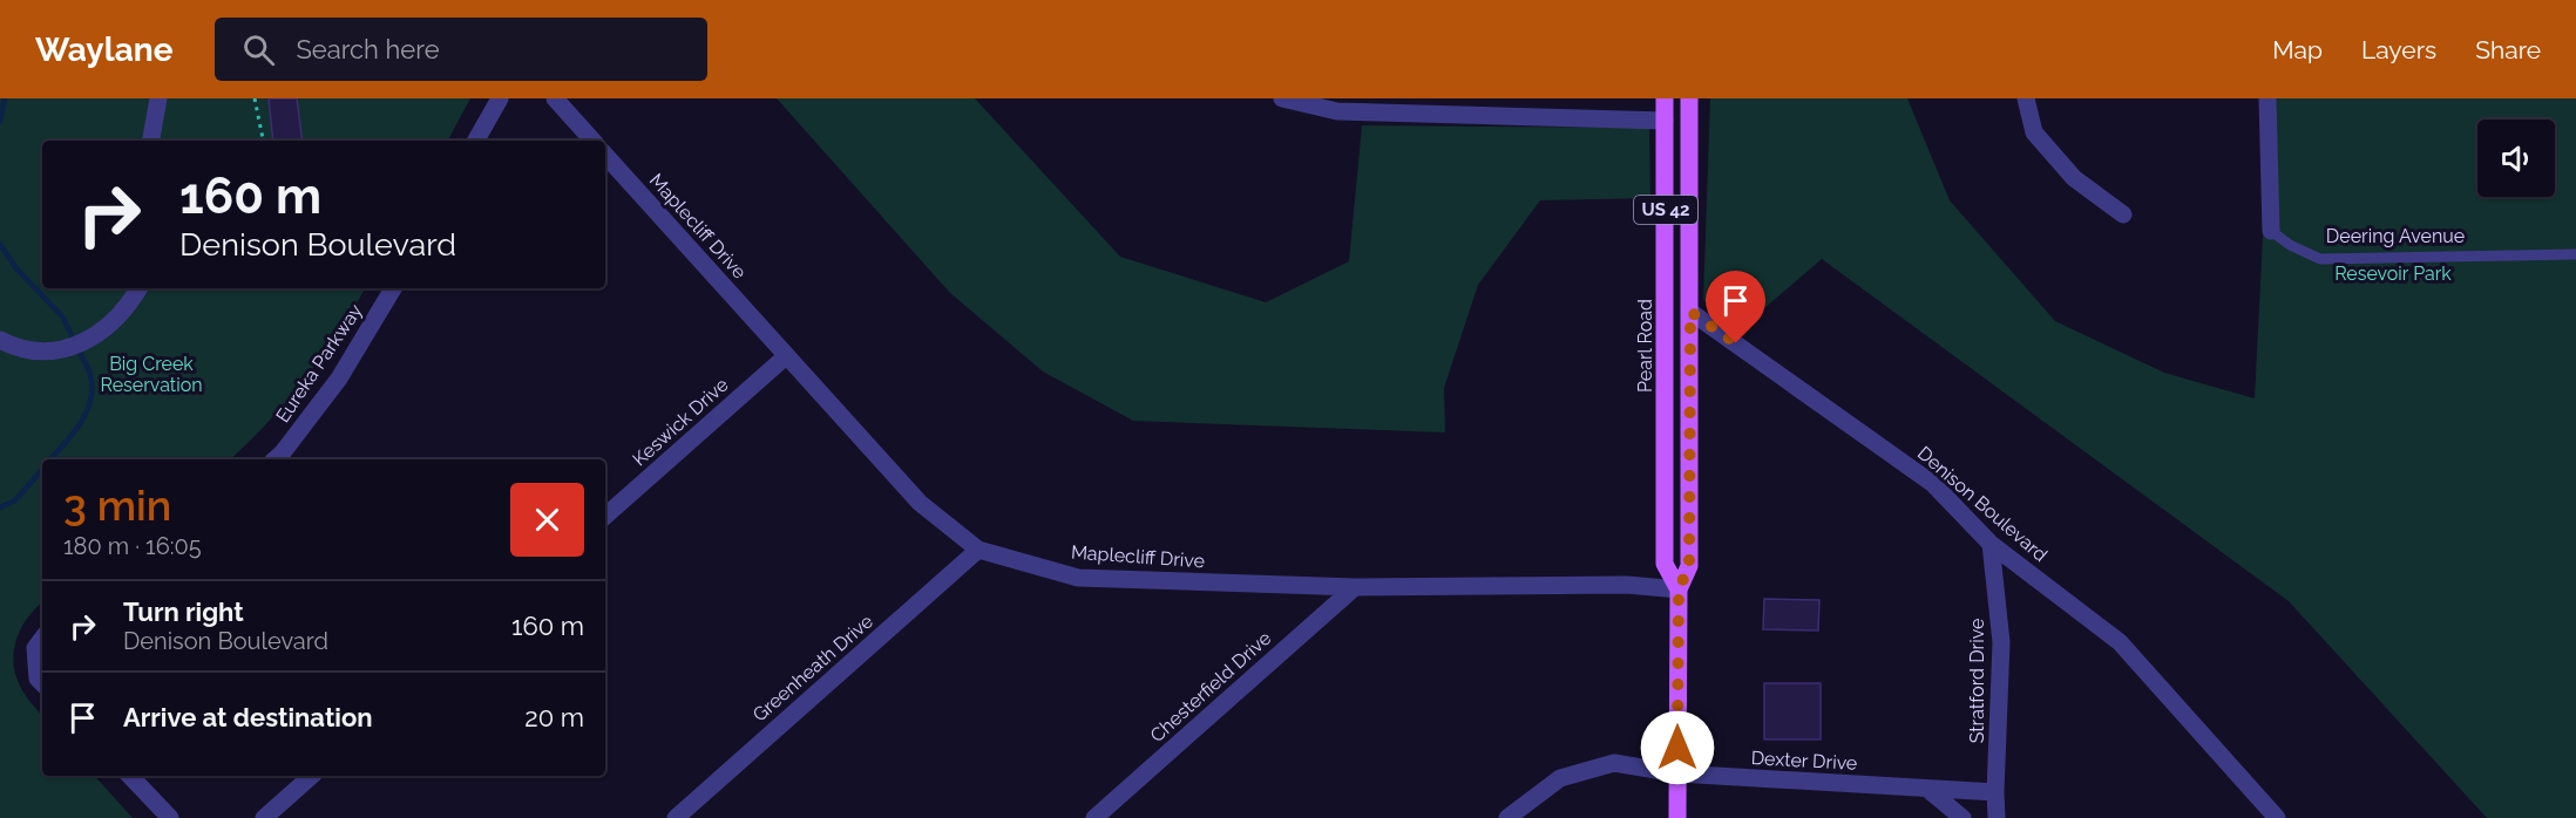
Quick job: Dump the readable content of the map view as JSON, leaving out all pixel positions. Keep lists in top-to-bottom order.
{
  "streets": {
    "main road": ["US 42", "Pearl Road"],
    "street": [
      "Maplecliff Drive",
      "Deering Avenue",
      "Eureka Parkway",
      "Keswick Drive",
      "Denison Boulevard",
      "Greenheath Drive",
      "Stratford Drive",
      "Chesterfield Drive",
      "Dexter Drive"
    ]
  },
  "crossings": [
    ["Maplecliff Drive", "Pearl Road"],
    ["Maplecliff Drive", "Keswick Drive"],
    ["Maplecliff Drive", "Greenheath Drive"],
    ["Maplecliff Drive", "Chesterfield Drive"],
    ["Pearl Road", "Denison Boulevard"],
    ["Pearl Road", "Dexter Drive"],
    ["Denison Boulevard", "Stratford Drive"],
    ["Stratford Drive", "Dexter Drive"]
  ],
  "parks": ["Resevoir Park", "Big Creek Reservation"],
  "page": {
    "header": "Waylane",
    "search": "Search here",
    "nav": ["Map", "Layers", "Share"],
    "turn": ["160 m", "Denison Boulevard"],
    "heading": ["3 min", "180 m · 16:05"],
    "list": [
      {
        "name": "Turn right",
        "note": "Denison Boulevard",
        "value": "160 m"
      },
      {
        "name": "Arrive at destination",
        "value": "20 m"
      }
    ]
  }
}
